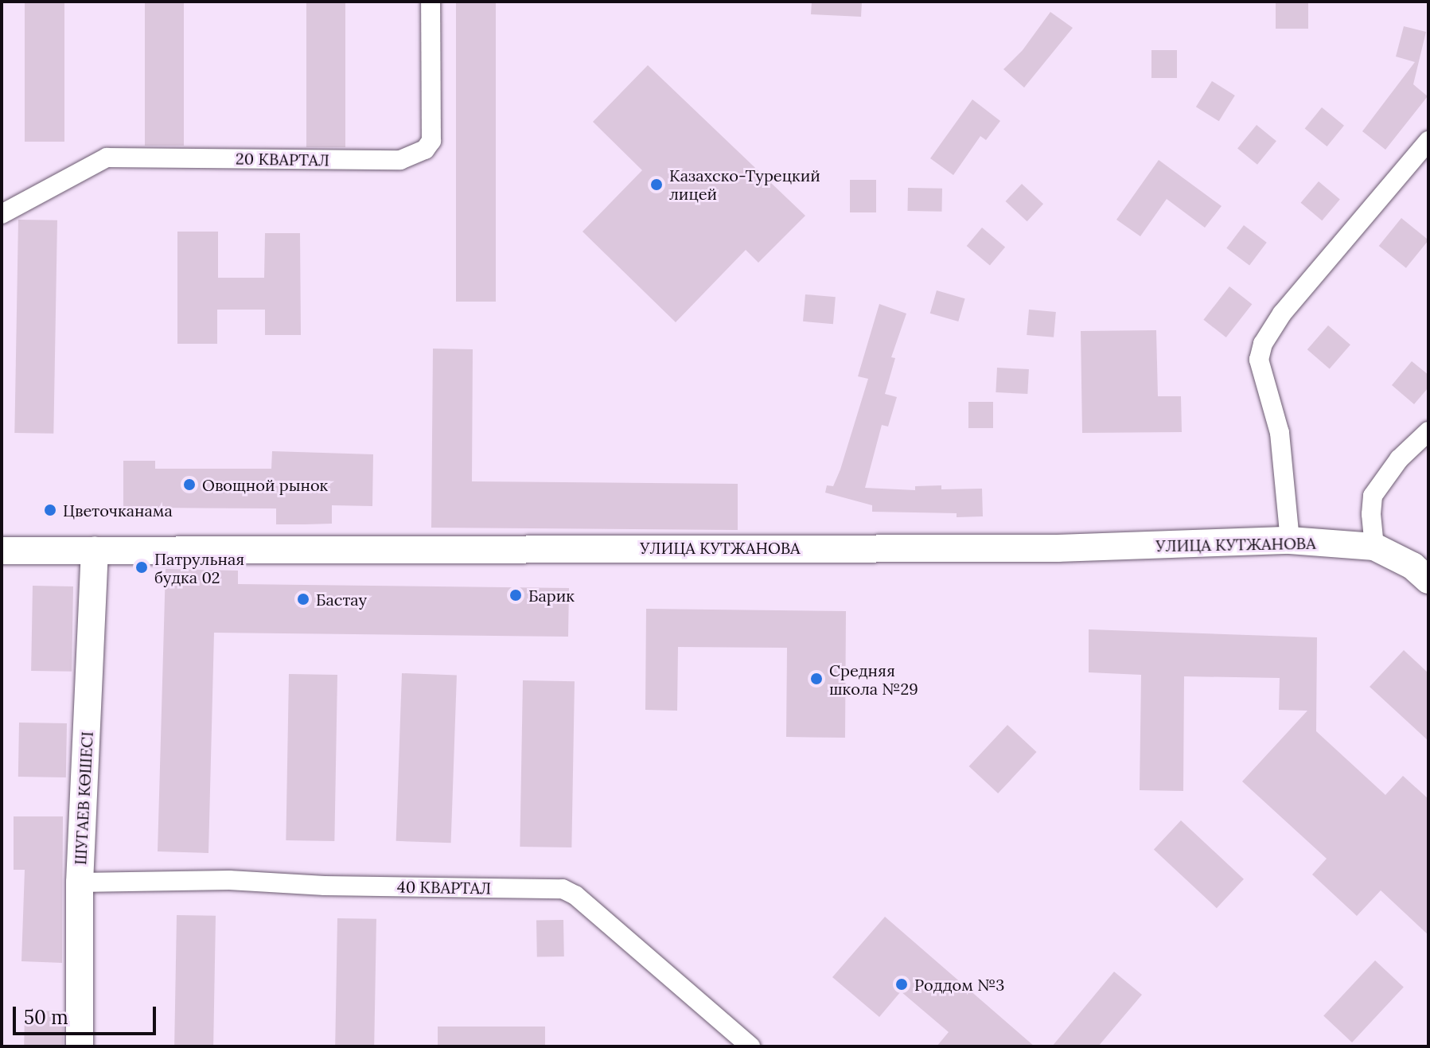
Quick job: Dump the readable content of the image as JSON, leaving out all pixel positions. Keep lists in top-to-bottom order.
{
  "streets": {
    "street": [
      "20 КВАРТАЛ",
      "УЛИЦА КУТЖАНОВА",
      "ШУГАЕВ КӨШЕСІ",
      "40 КВАРТАЛ"
    ]
  },
  "crossings": [
    ["УЛИЦА КУТЖАНОВА", "ШУГАЕВ КӨШЕСІ"],
    ["ШУГАЕВ КӨШЕСІ", "40 КВАРТАЛ"]
  ],
  "places": [
    "Казахско-Турецкий лицей",
    "Овощной рынок",
    "Цветочканама",
    "Патрульная будка 02",
    "Барик",
    "Бастау",
    "Средняя школа №29",
    "Роддом №3"
  ],
  "scale_bar": "50 m"
}
